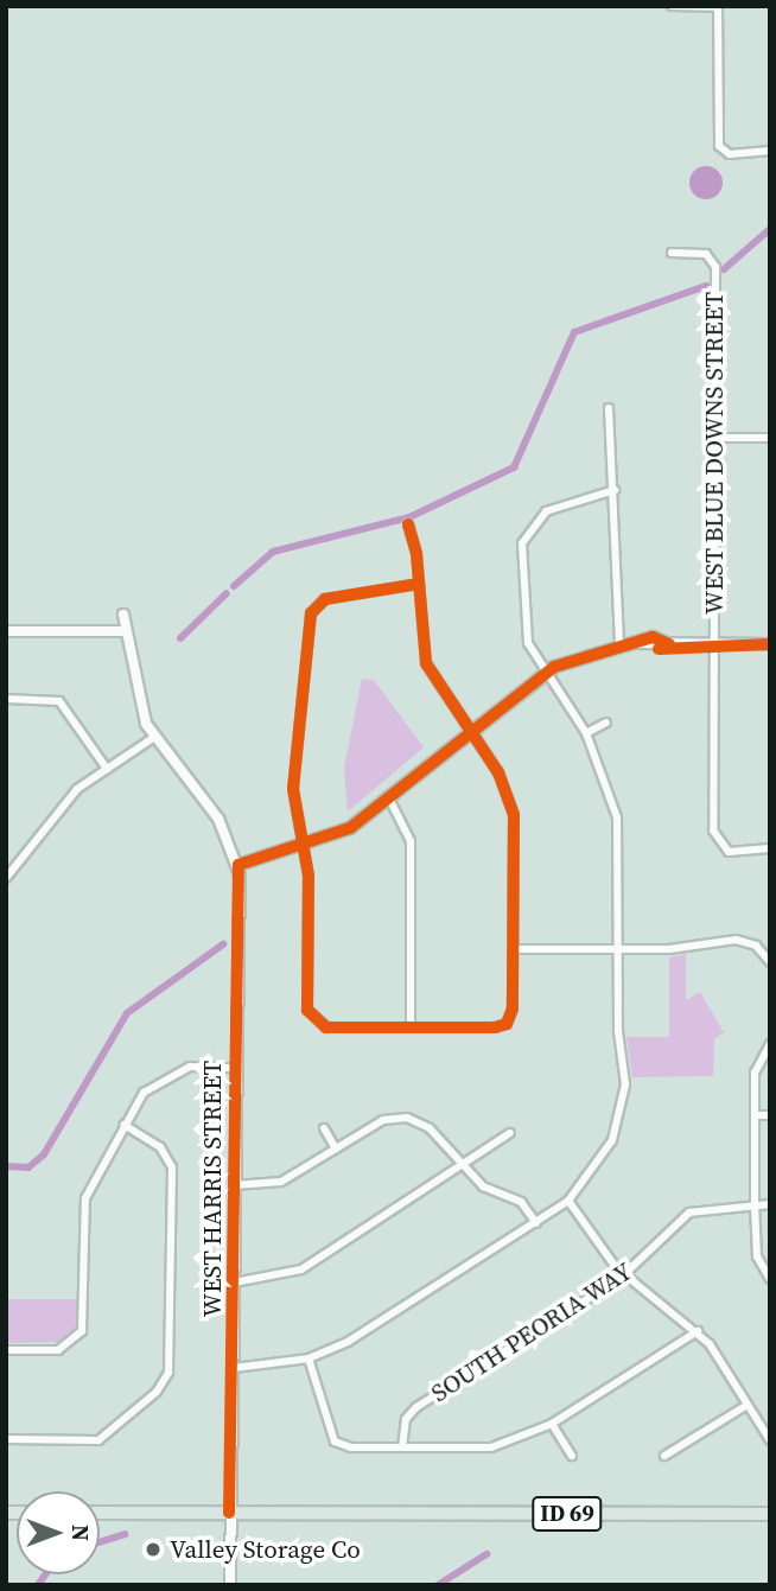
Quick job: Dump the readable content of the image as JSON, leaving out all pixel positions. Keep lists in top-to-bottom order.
{
  "streets": {
    "main road": ["ID 69"],
    "street": ["WEST BLUE DOWNS STREET", "WEST HARRIS STREET", "SOUTH PEORIA WAY"]
  },
  "crossings": [
    ["WEST HARRIS STREET", "ID 69"]
  ],
  "places": ["Valley Storage Co"],
  "north": "right"
}
